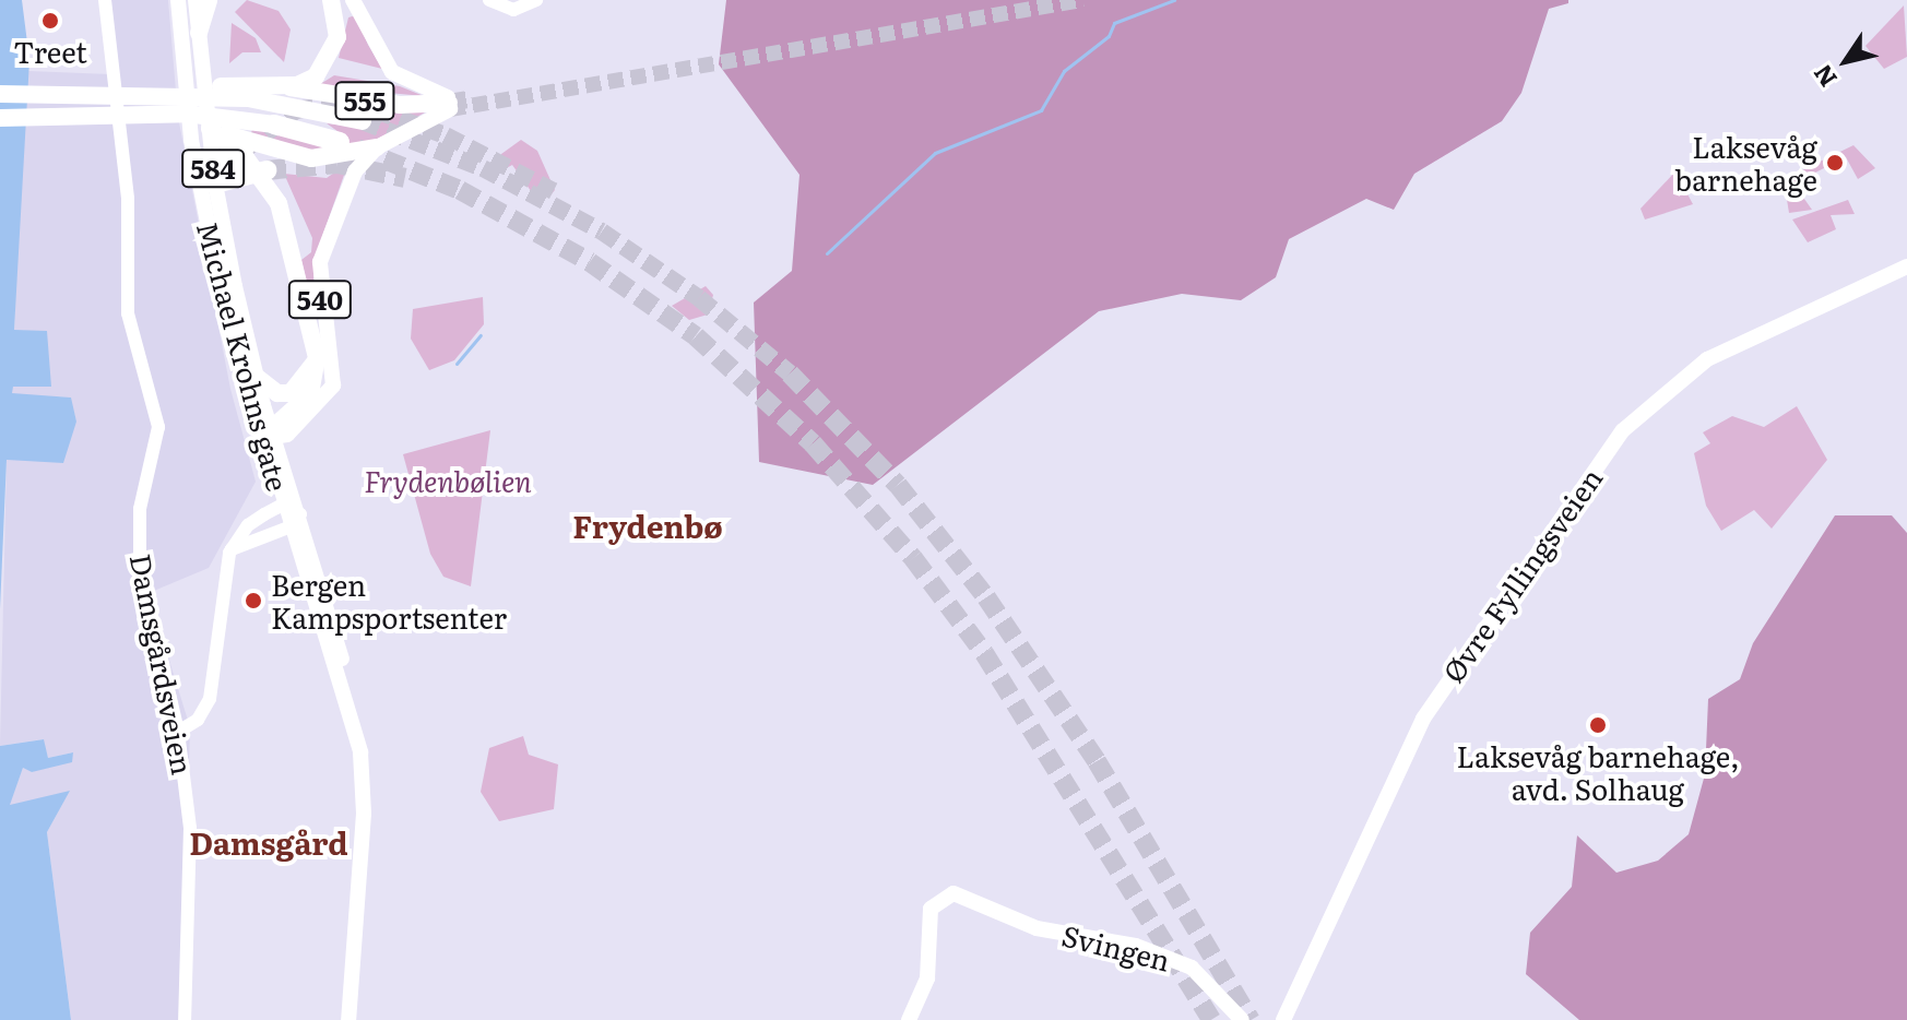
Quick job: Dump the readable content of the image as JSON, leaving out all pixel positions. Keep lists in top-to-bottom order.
{
  "streets": {
    "highway": ["555"],
    "main road": [
      "584",
      "540",
      "Michael Krohns gate",
      "Øvre Fyllingsveien",
      "Svingen"
    ],
    "street": ["Damsgårdsveien"]
  },
  "crossings": [
    ["555", "540"],
    ["555", "Michael Krohns gate"],
    ["540", "Michael Krohns gate"]
  ],
  "districts": ["Frydenbø", "Damsgård"],
  "parks": ["Frydenbølien"],
  "places": [
    "Treet",
    "Laksevåg barnehage",
    "Bergen Kampsportsenter",
    "Laksevåg barnehage, avd. Solhaug"
  ],
  "north": "bottom left"
}
